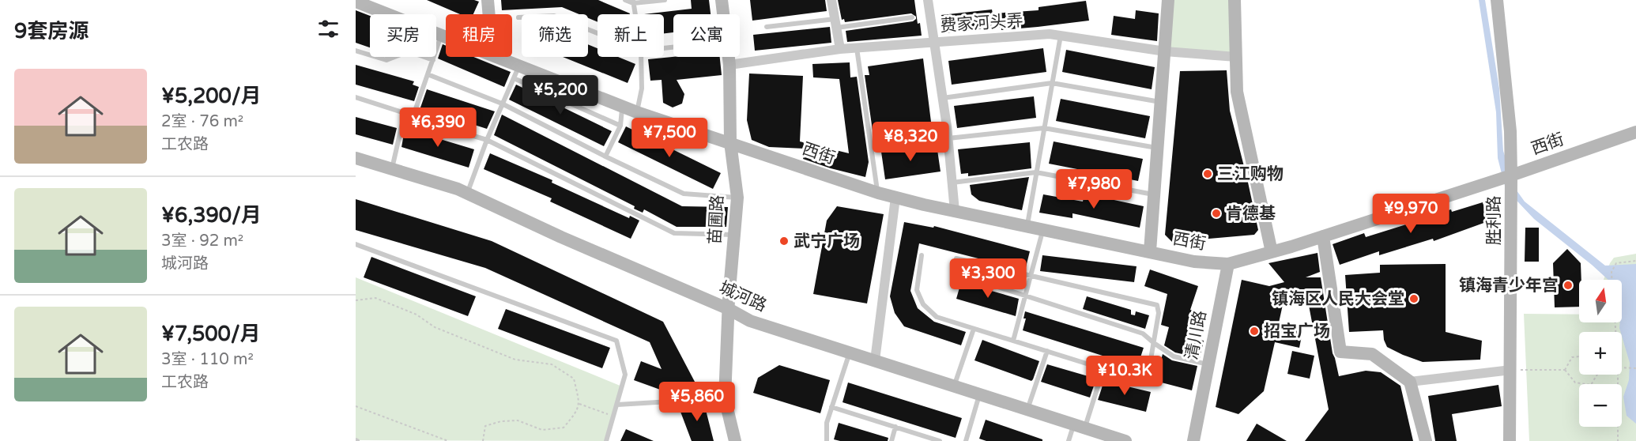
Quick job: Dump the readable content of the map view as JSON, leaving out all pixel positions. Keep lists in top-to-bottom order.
{
  "streets": {
    "street": [
      "费家河头弄",
      "西街",
      "苗圃路",
      "胜利路",
      "城河路",
      "清川路"
    ]
  },
  "crossings": [
    ["费家河头弄", "苗圃路"],
    ["西街", "苗圃路"],
    ["西街", "胜利路"],
    ["西街", "清川路"],
    ["苗圃路", "城河路"]
  ],
  "places": [
    "三江购物",
    "肯德基",
    "武宁广场",
    "镇海青少年宫",
    "镇海区人民大会堂",
    "招宝广场"
  ],
  "north": "top",
  "page": {
    "heading": "9套房源",
    "chip": [
      "买房",
      "租房",
      "筛选",
      "新上",
      "公寓"
    ],
    "list": [
      {
        "name": "¥5,200/月",
        "note": "2室 · 76 m² · 工农路"
      },
      {
        "name": "¥6,390/月",
        "note": "3室 · 92 m² · 城河路"
      },
      {
        "name": "¥7,500/月",
        "note": "3室 · 110 m² · 工农路"
      }
    ],
    "price": [
      "¥5,200",
      "¥6,390",
      "¥7,500",
      "¥8,320",
      "¥7,980",
      "¥9,970",
      "¥3,300",
      "¥10.3K",
      "¥5,860"
    ],
    "map_buttons": ["+", "−"]
  }
}
